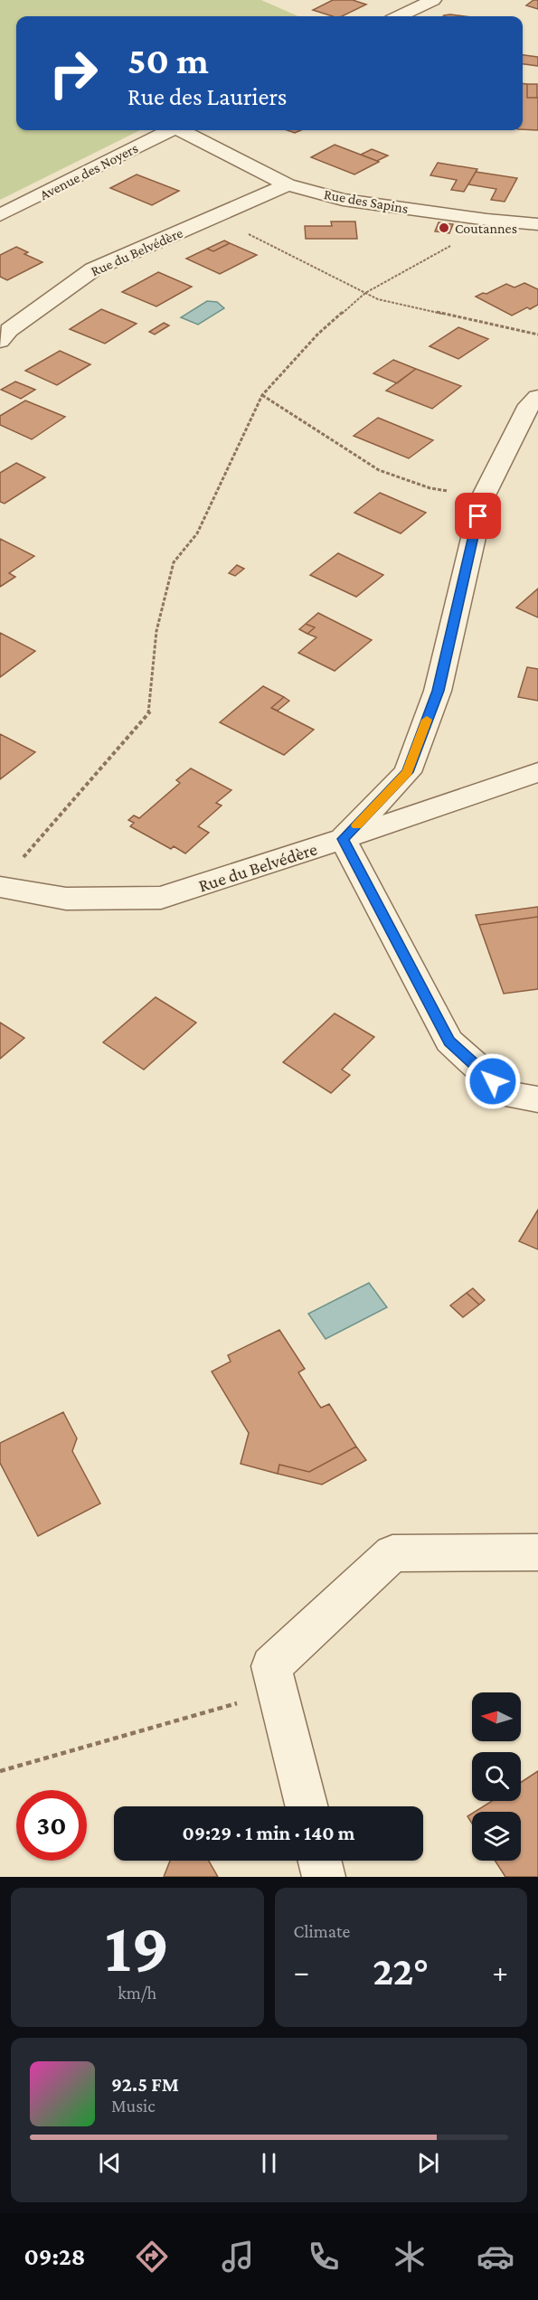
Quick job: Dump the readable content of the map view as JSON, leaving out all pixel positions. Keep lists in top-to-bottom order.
{
  "streets": {
    "street": ["Avenue des Noyers", "Rue des Sapins", "Rue du Belvédère"]
  },
  "crossings": [
    ["Rue des Sapins", "Rue du Belvédère"]
  ],
  "places": ["Coutannes"],
  "north": "left",
  "page": {
    "turn": ["50 m", "Rue des Lauriers"],
    "limit": "30",
    "trip": "09:29 · 1 min · 140 m",
    "tile": [
      ["19", "km/h"],
      "Climate"
    ],
    "heat": ["−", "22°", "+"],
    "song": ["92.5 FM", "Music"],
    "tabs": "09:28"
  }
}
